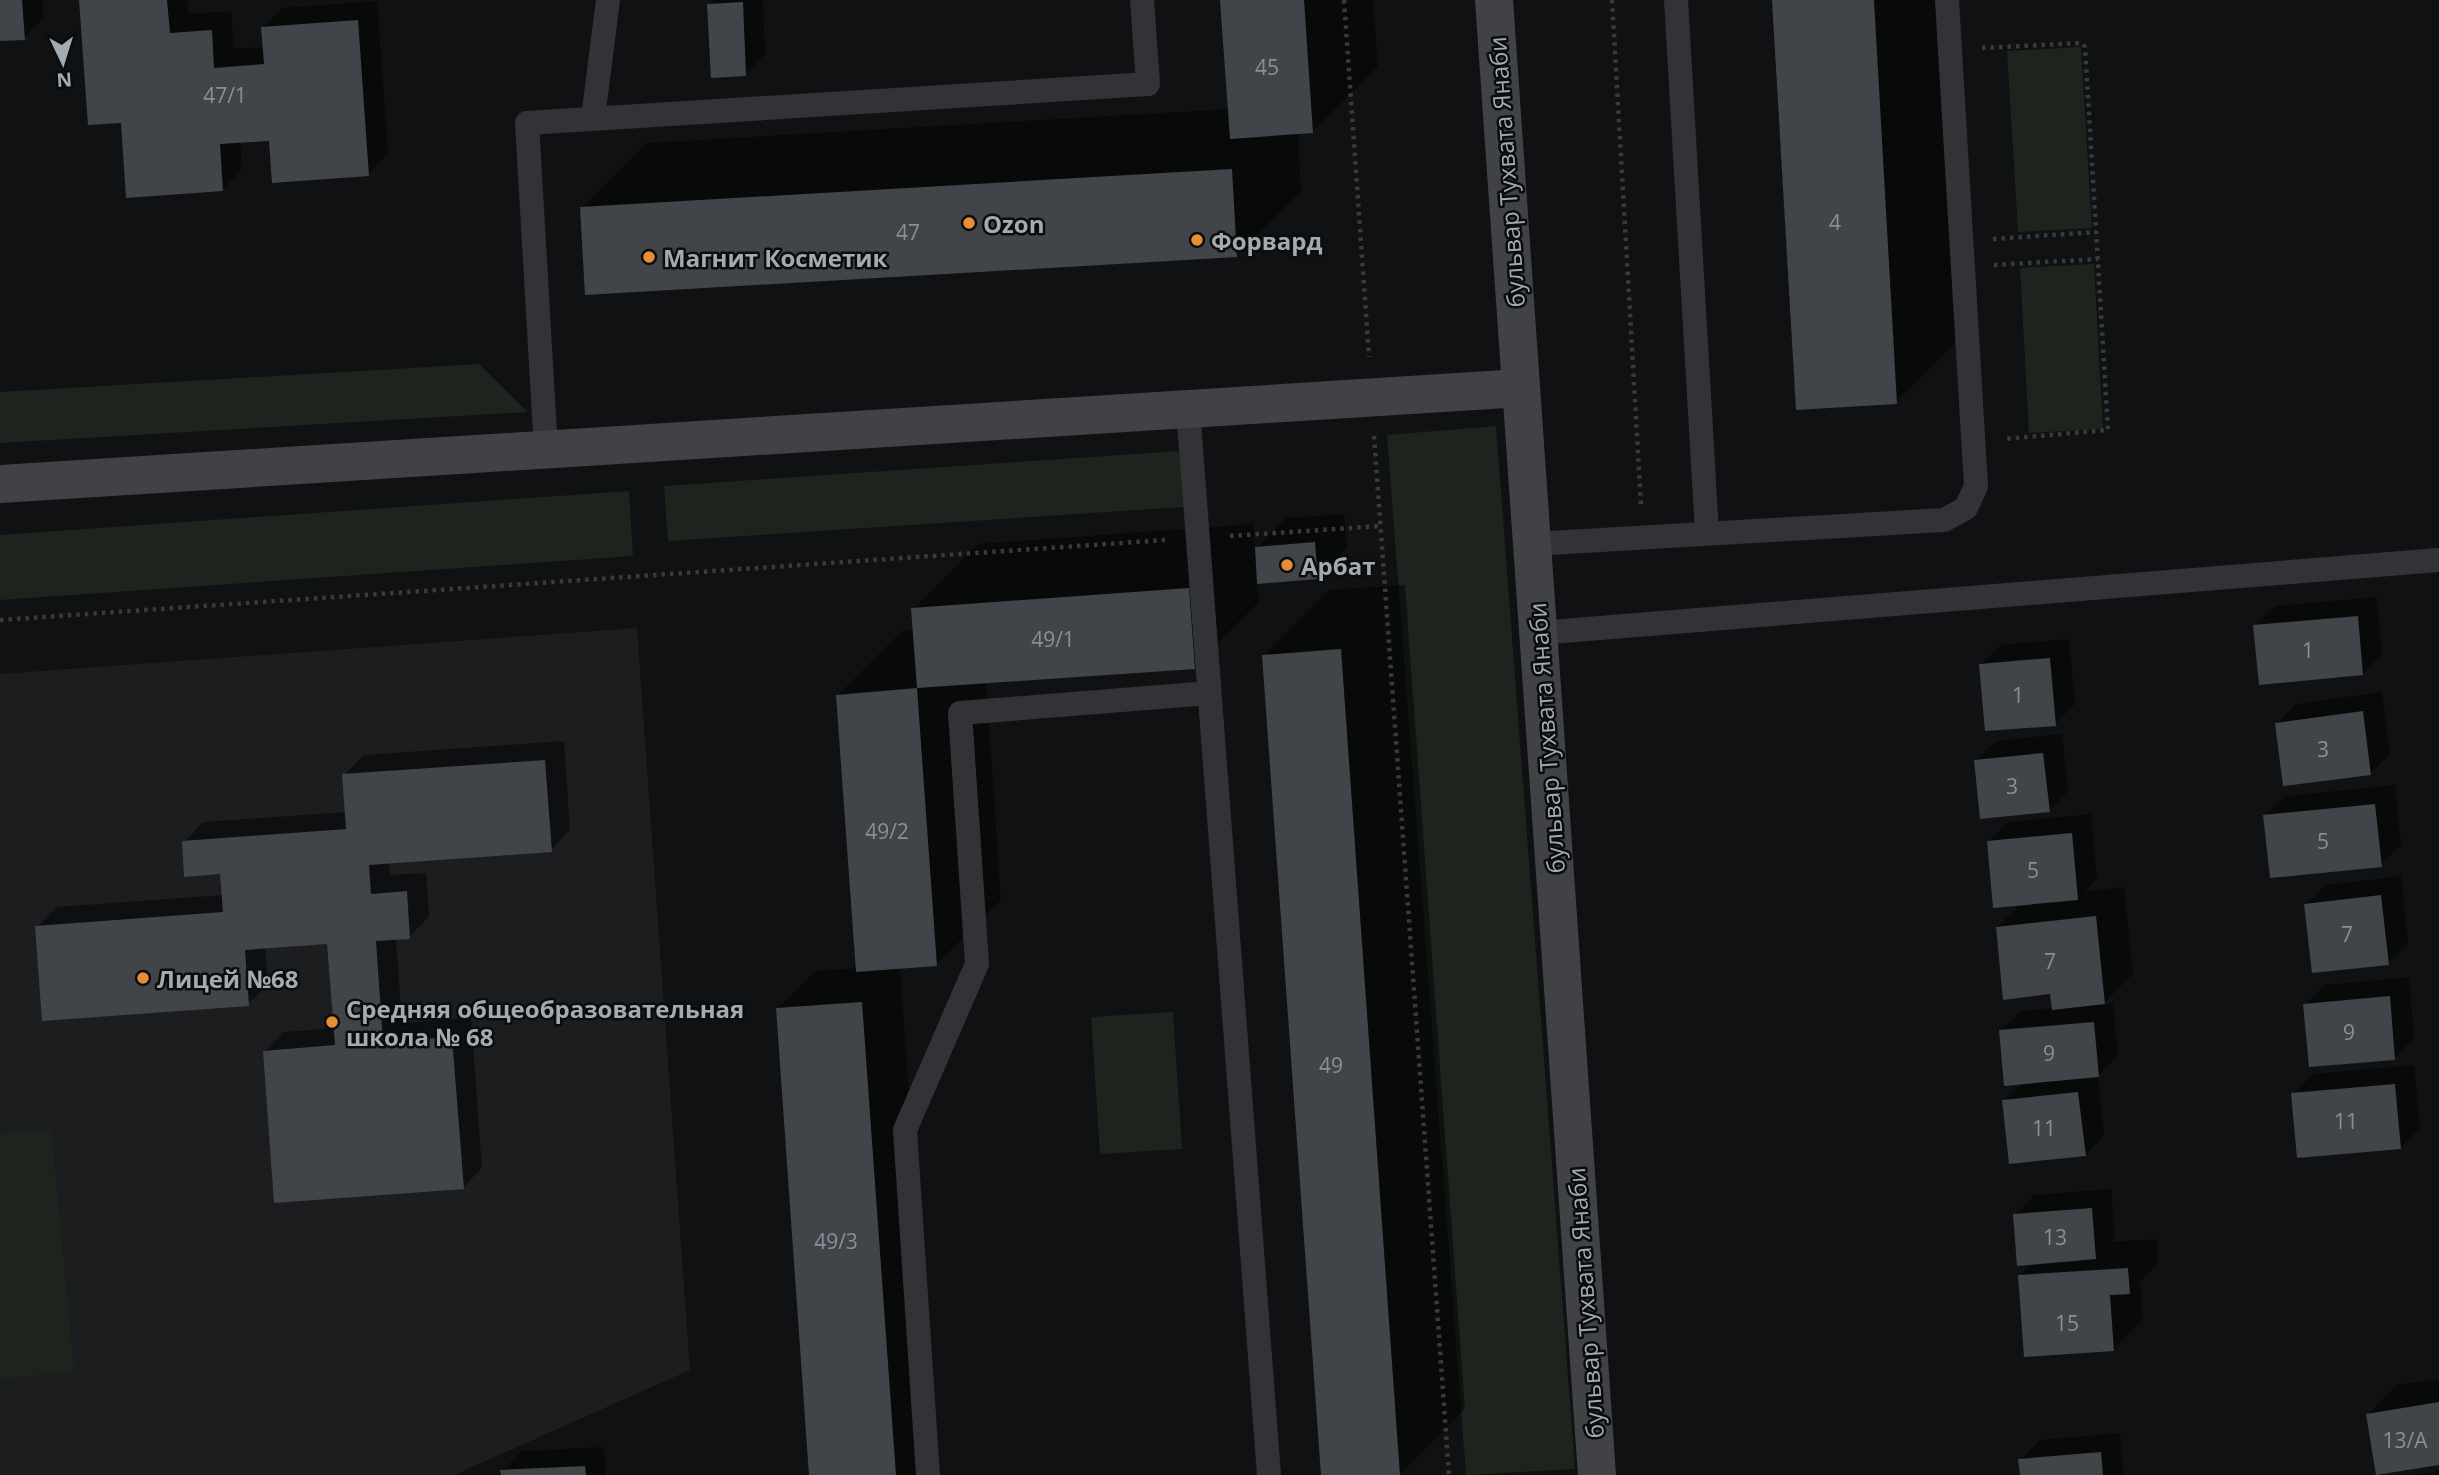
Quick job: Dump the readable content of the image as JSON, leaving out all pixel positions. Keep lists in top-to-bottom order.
{
  "streets": {
    "street": ["бульвар Тухвата Янаби"]
  },
  "places": [
    "Ozon",
    "Форвард",
    "Магнит Косметик",
    "Арбат",
    "Лицей №68",
    "Средняя общеобразовательная школа № 68"
  ],
  "house_numbers": [
    "45",
    "47/1",
    "4",
    "47",
    "49/1",
    "1",
    "1",
    "3",
    "3",
    "49/2",
    "5",
    "5",
    "7",
    "7",
    "9",
    "9",
    "49",
    "11",
    "11",
    "13",
    "49/3",
    "15",
    "13/А"
  ],
  "north": "bottom"
}
